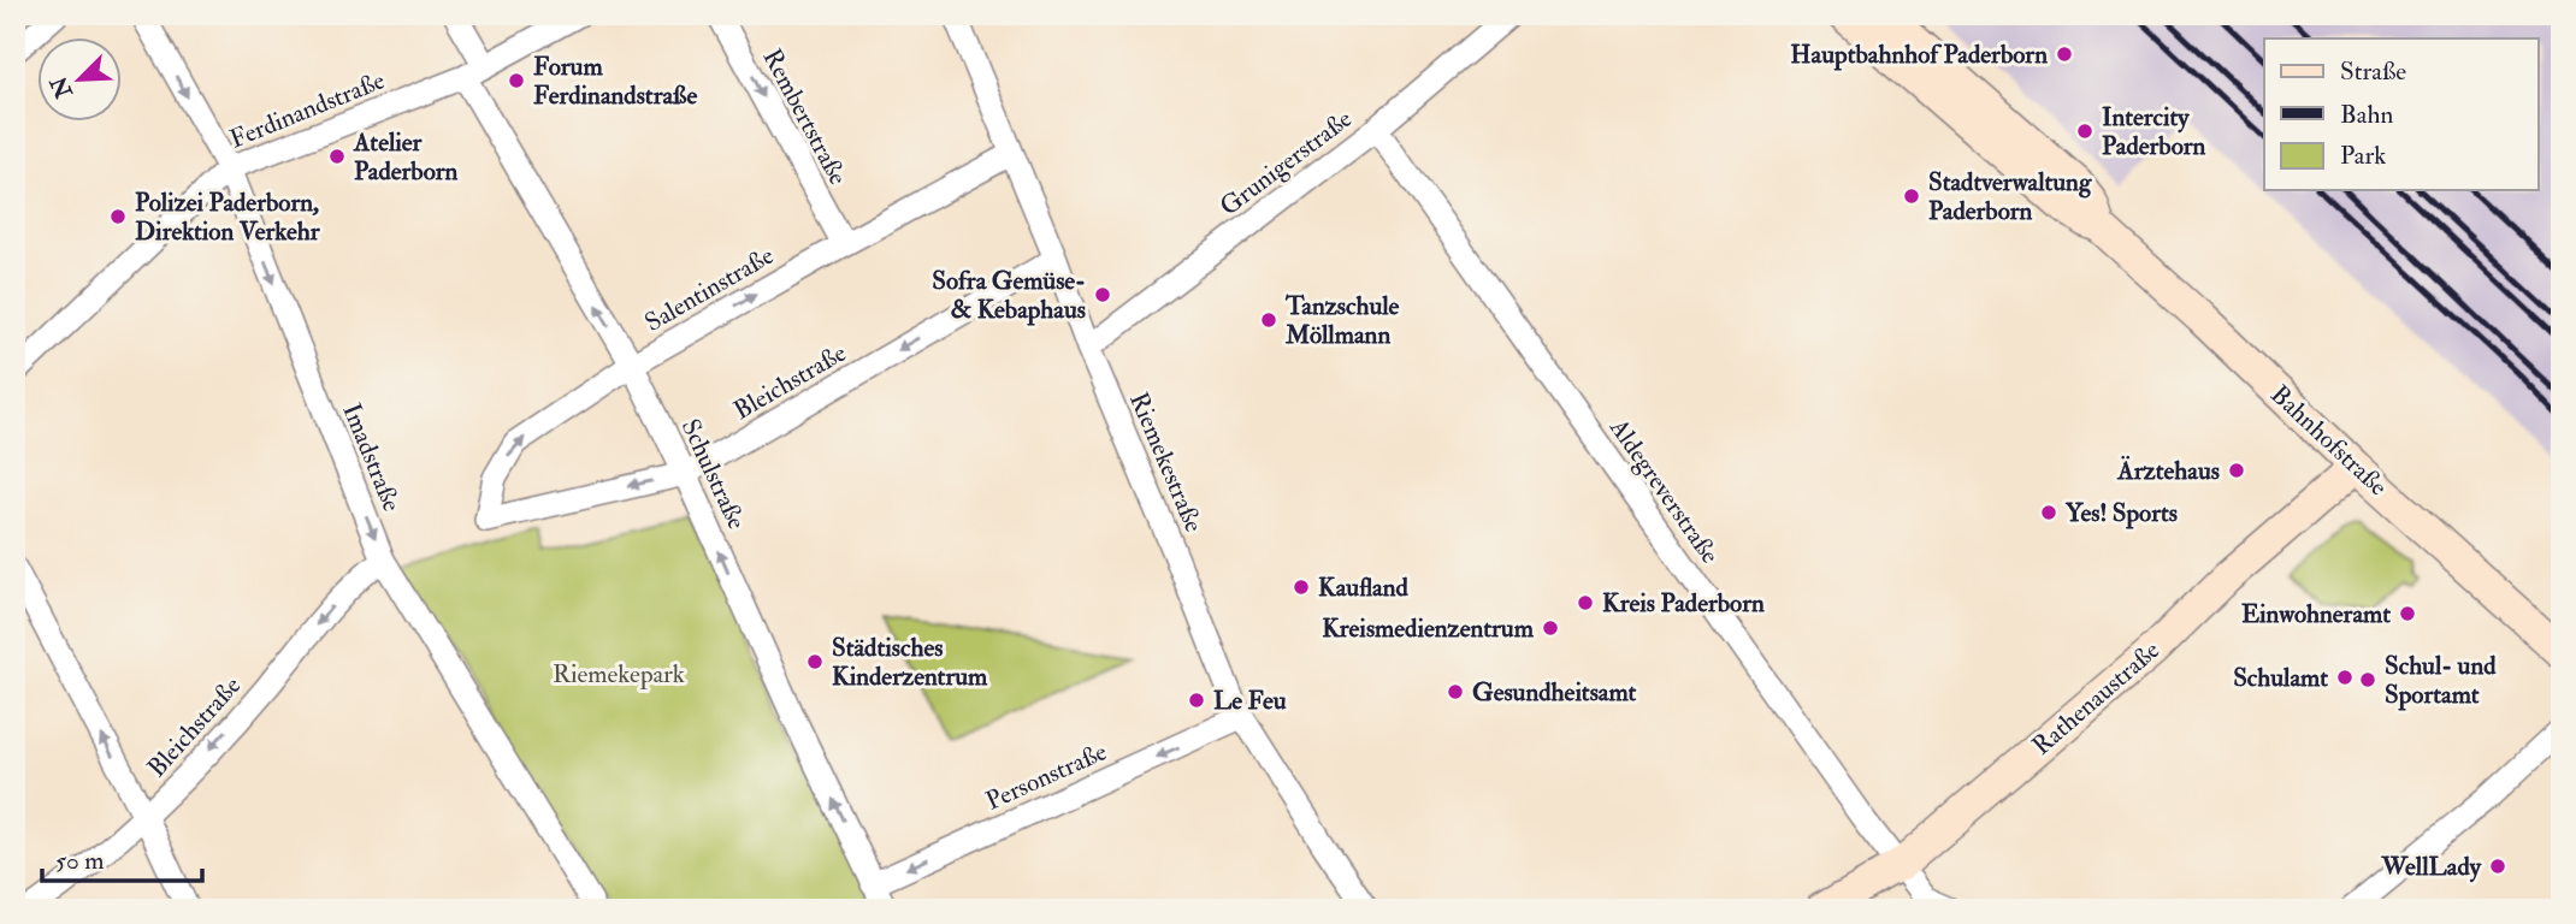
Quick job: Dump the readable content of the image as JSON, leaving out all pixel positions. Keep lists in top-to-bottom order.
{
  "streets": {
    "main road": ["Bahnhofstraße", "Rathenaustraße"],
    "street": [
      "Ferdinandstraße",
      "Rembertstraße",
      "Grunigerstraße",
      "Salentinstraße",
      "Bleichstraße",
      "Imadstraße",
      "Riemekestraße",
      "Schulstraße",
      "Aldegreverstraße",
      "Personstraße"
    ]
  },
  "crossings": [
    ["Ferdinandstraße", "Imadstraße"],
    ["Ferdinandstraße", "Schulstraße"],
    ["Rembertstraße", "Salentinstraße"],
    ["Grunigerstraße", "Riemekestraße"],
    ["Grunigerstraße", "Aldegreverstraße"],
    ["Salentinstraße", "Bleichstraße"],
    ["Salentinstraße", "Riemekestraße"],
    ["Salentinstraße", "Schulstraße"],
    ["Bleichstraße", "Imadstraße"],
    ["Bleichstraße", "Riemekestraße"],
    ["Bleichstraße", "Schulstraße"],
    ["Bahnhofstraße", "Rathenaustraße"],
    ["Riemekestraße", "Personstraße"],
    ["Schulstraße", "Personstraße"],
    ["Aldegreverstraße", "Rathenaustraße"]
  ],
  "one_way": [
    "Rembertstraße",
    "Salentinstraße",
    "Bleichstraße",
    "Imadstraße",
    "Schulstraße",
    "Personstraße"
  ],
  "parks": ["Riemekepark"],
  "places": [
    "Hauptbahnhof Paderborn",
    "Forum Ferdinandstraße",
    "Intercity Paderborn",
    "Atelier Paderborn",
    "Stadtverwaltung Paderborn",
    "Polizei Paderborn, Direktion Verkehr",
    "Sofra Gemüse- & Kebaphaus",
    "Tanzschule Möllmann",
    "Ärztehaus",
    "Yes! Sports",
    "Kaufland",
    "Kreis Paderborn",
    "Einwohneramt",
    "Kreismedienzentrum",
    "Städtisches Kinderzentrum",
    "Schulamt",
    "Schul- und Sportamt",
    "Gesundheitsamt",
    "Le Feu",
    "WellLady"
  ],
  "legend": ["Straße", "Bahn", "Park"],
  "scale_bar": "50 m",
  "north": "bottom left"
}
